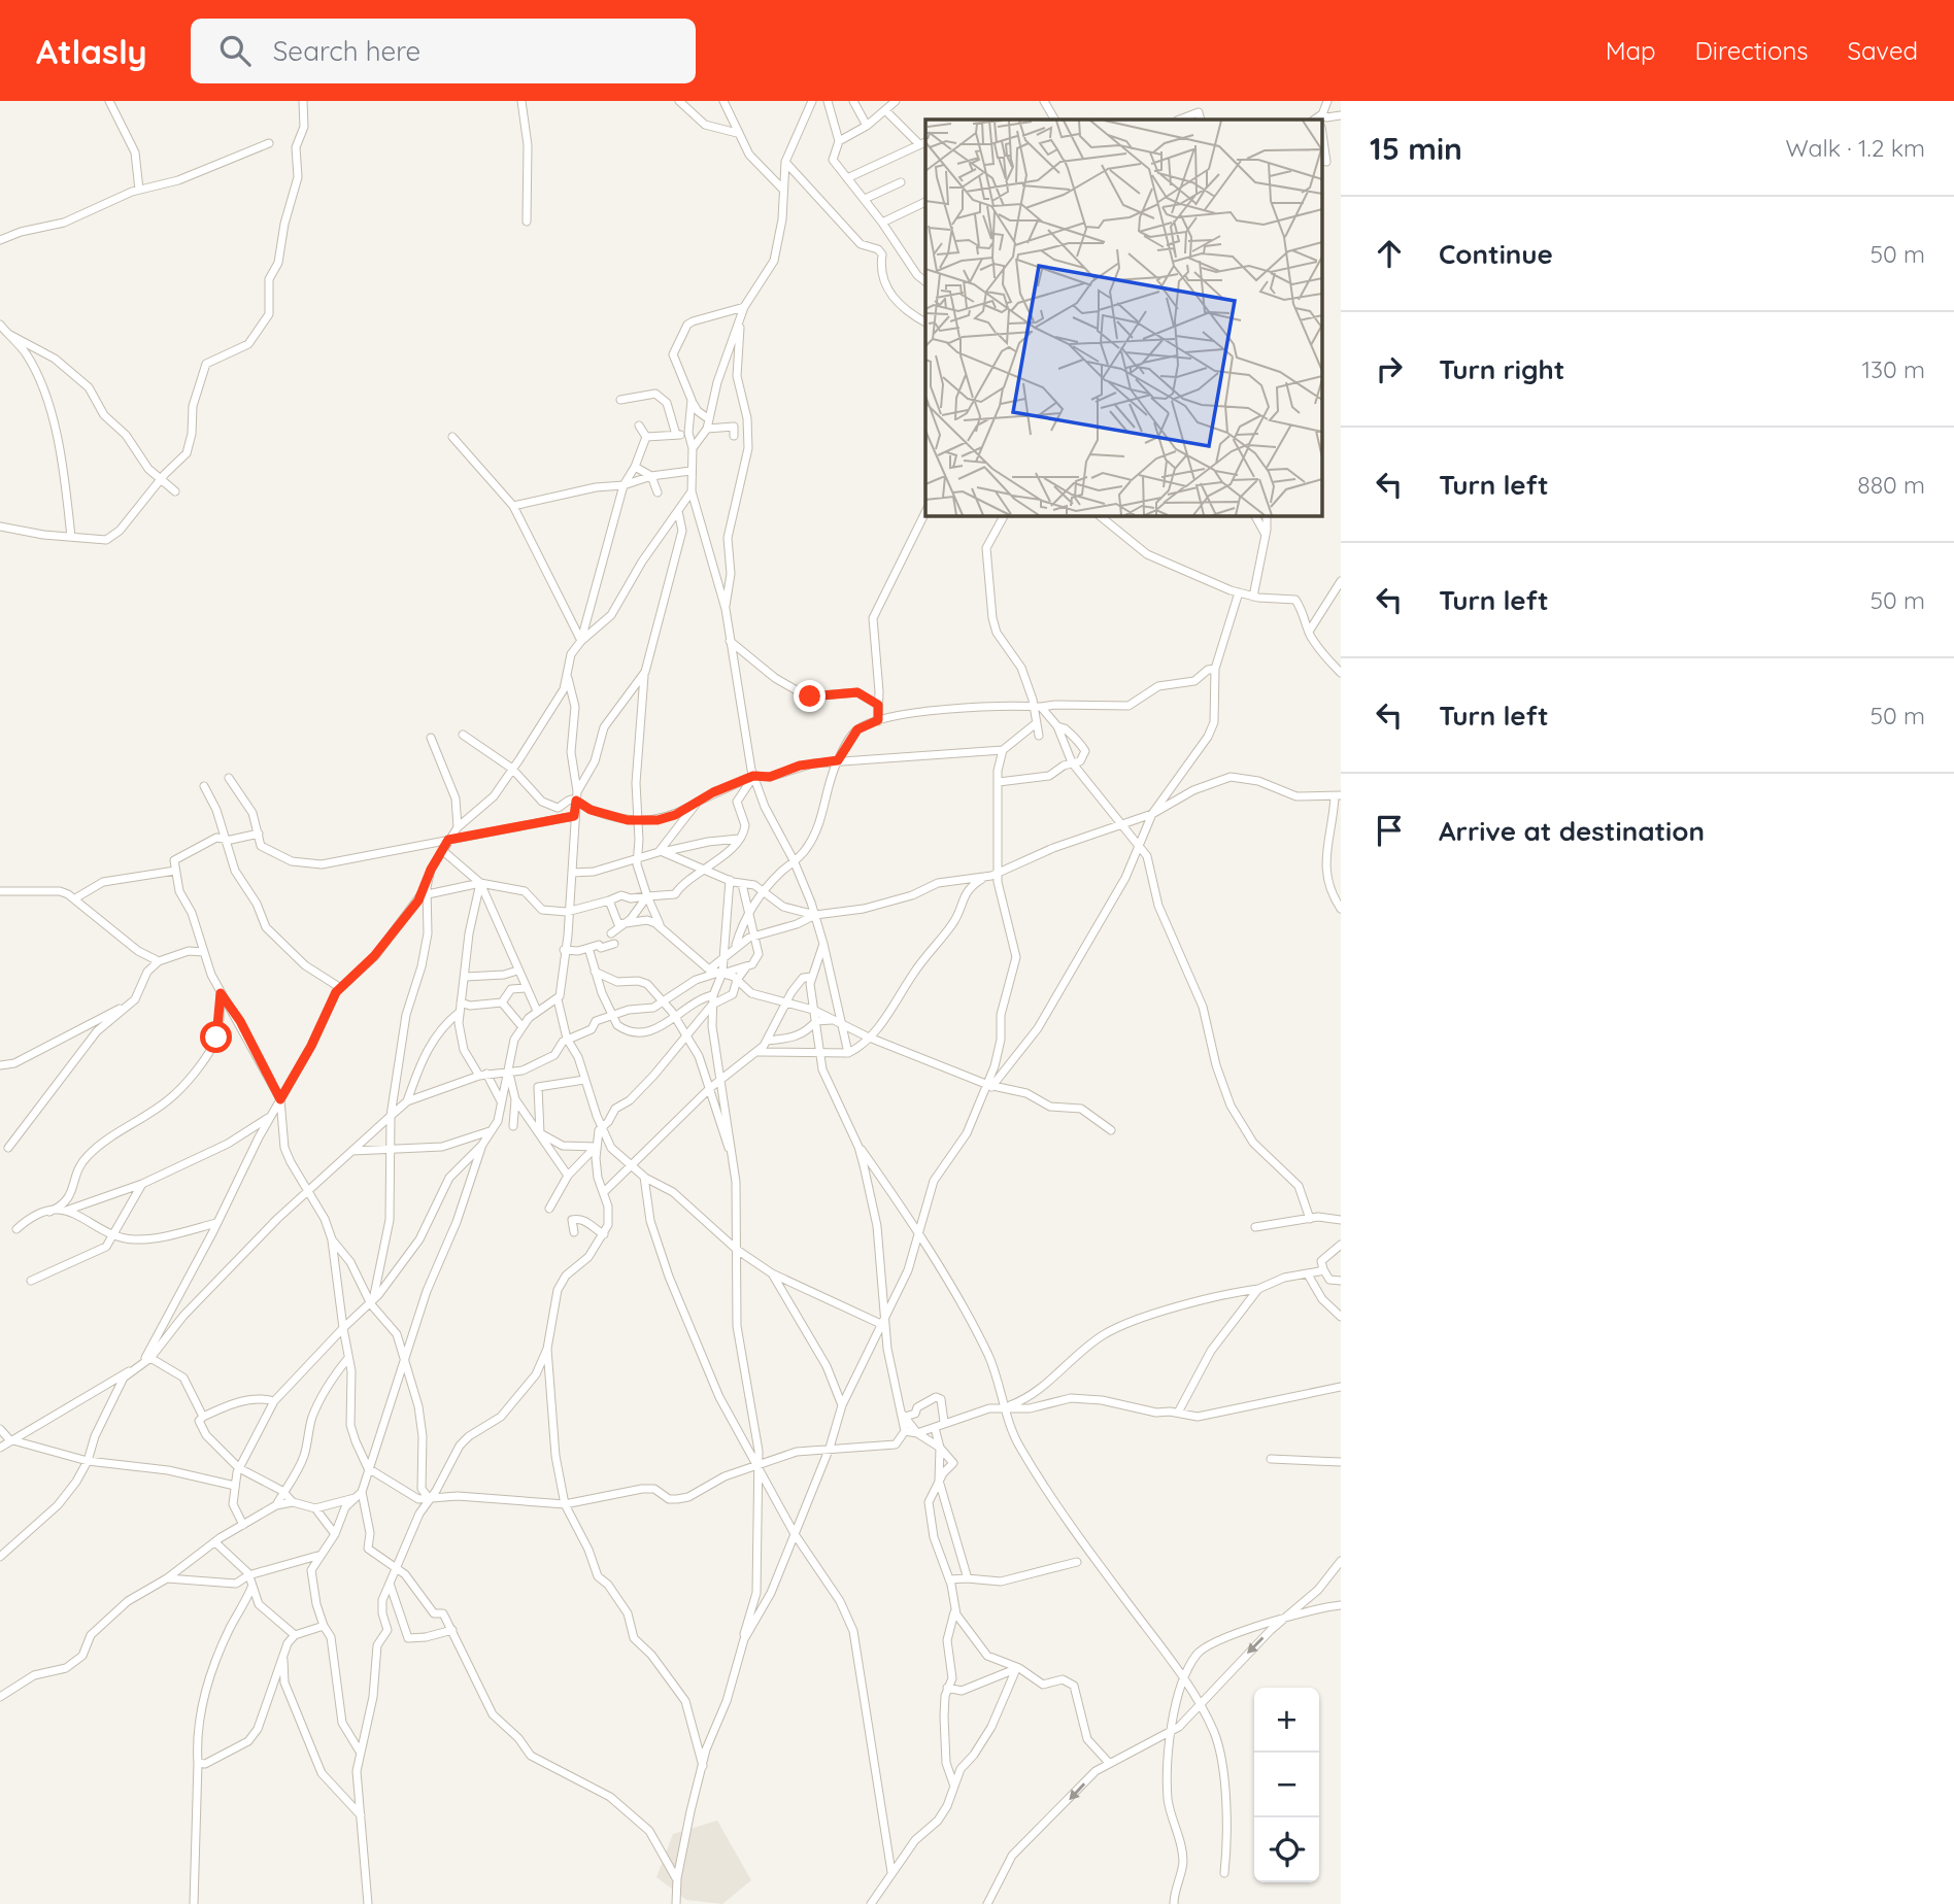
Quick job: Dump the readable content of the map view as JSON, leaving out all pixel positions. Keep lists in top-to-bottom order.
{
  "page": {
    "header": "Atlasly",
    "search": "Search here",
    "nav": ["Map", "Directions", "Saved"],
    "heading": ["15 min", "Walk · 1.2 km"],
    "list": [
      ["Continue", "50 m"],
      ["Turn right", "130 m"],
      ["Turn left", "880 m"],
      ["Turn left", "50 m"],
      ["Turn left", "50 m"],
      "Arrive at destination"
    ],
    "map_buttons": ["+", "−"]
  }
}
